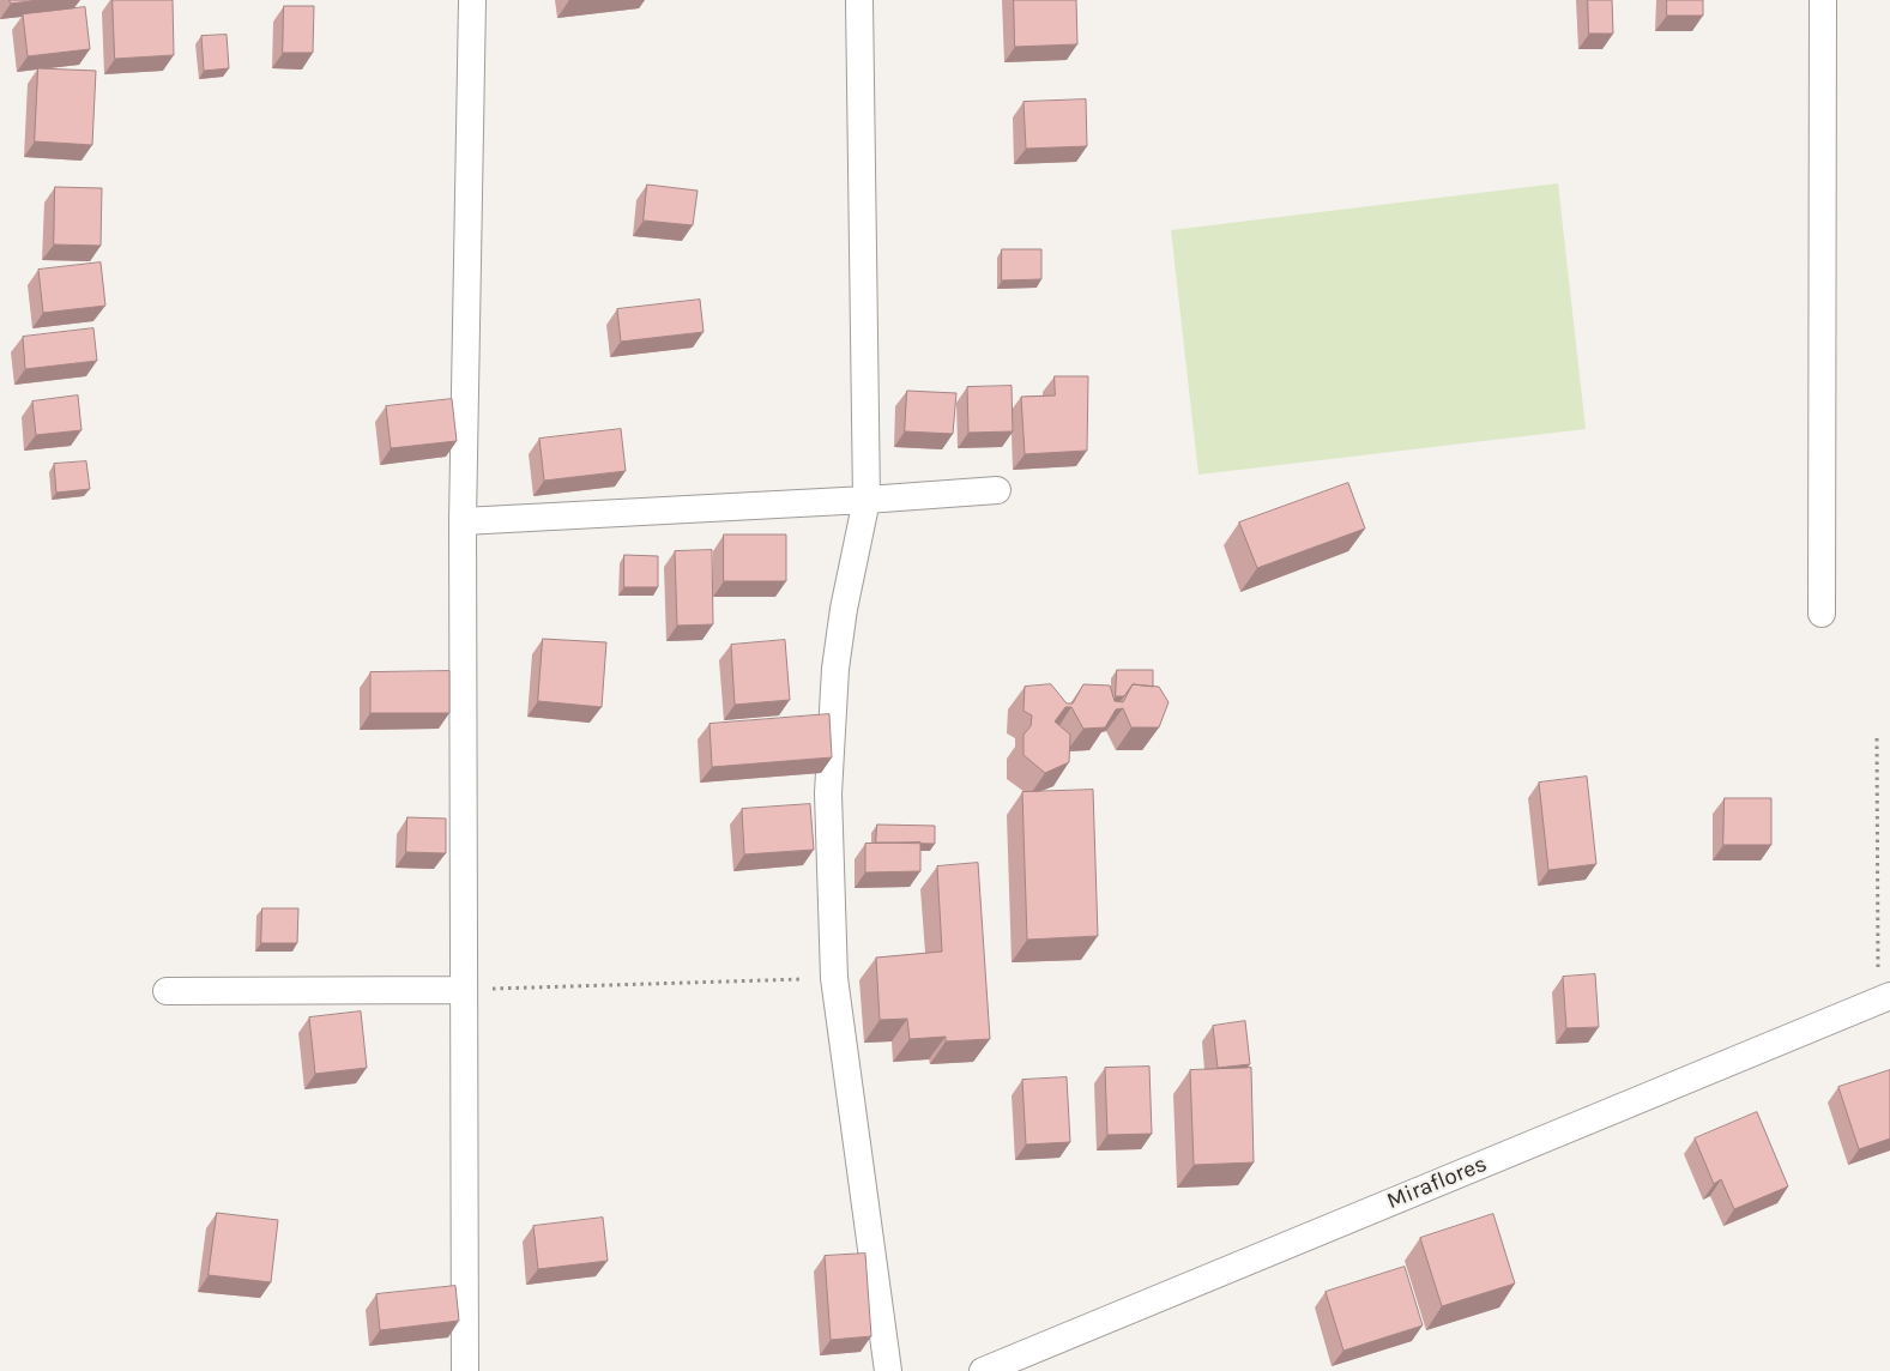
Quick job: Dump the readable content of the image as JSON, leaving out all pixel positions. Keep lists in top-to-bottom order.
{
  "streets": {
    "street": ["Miraflores"]
  }
}
